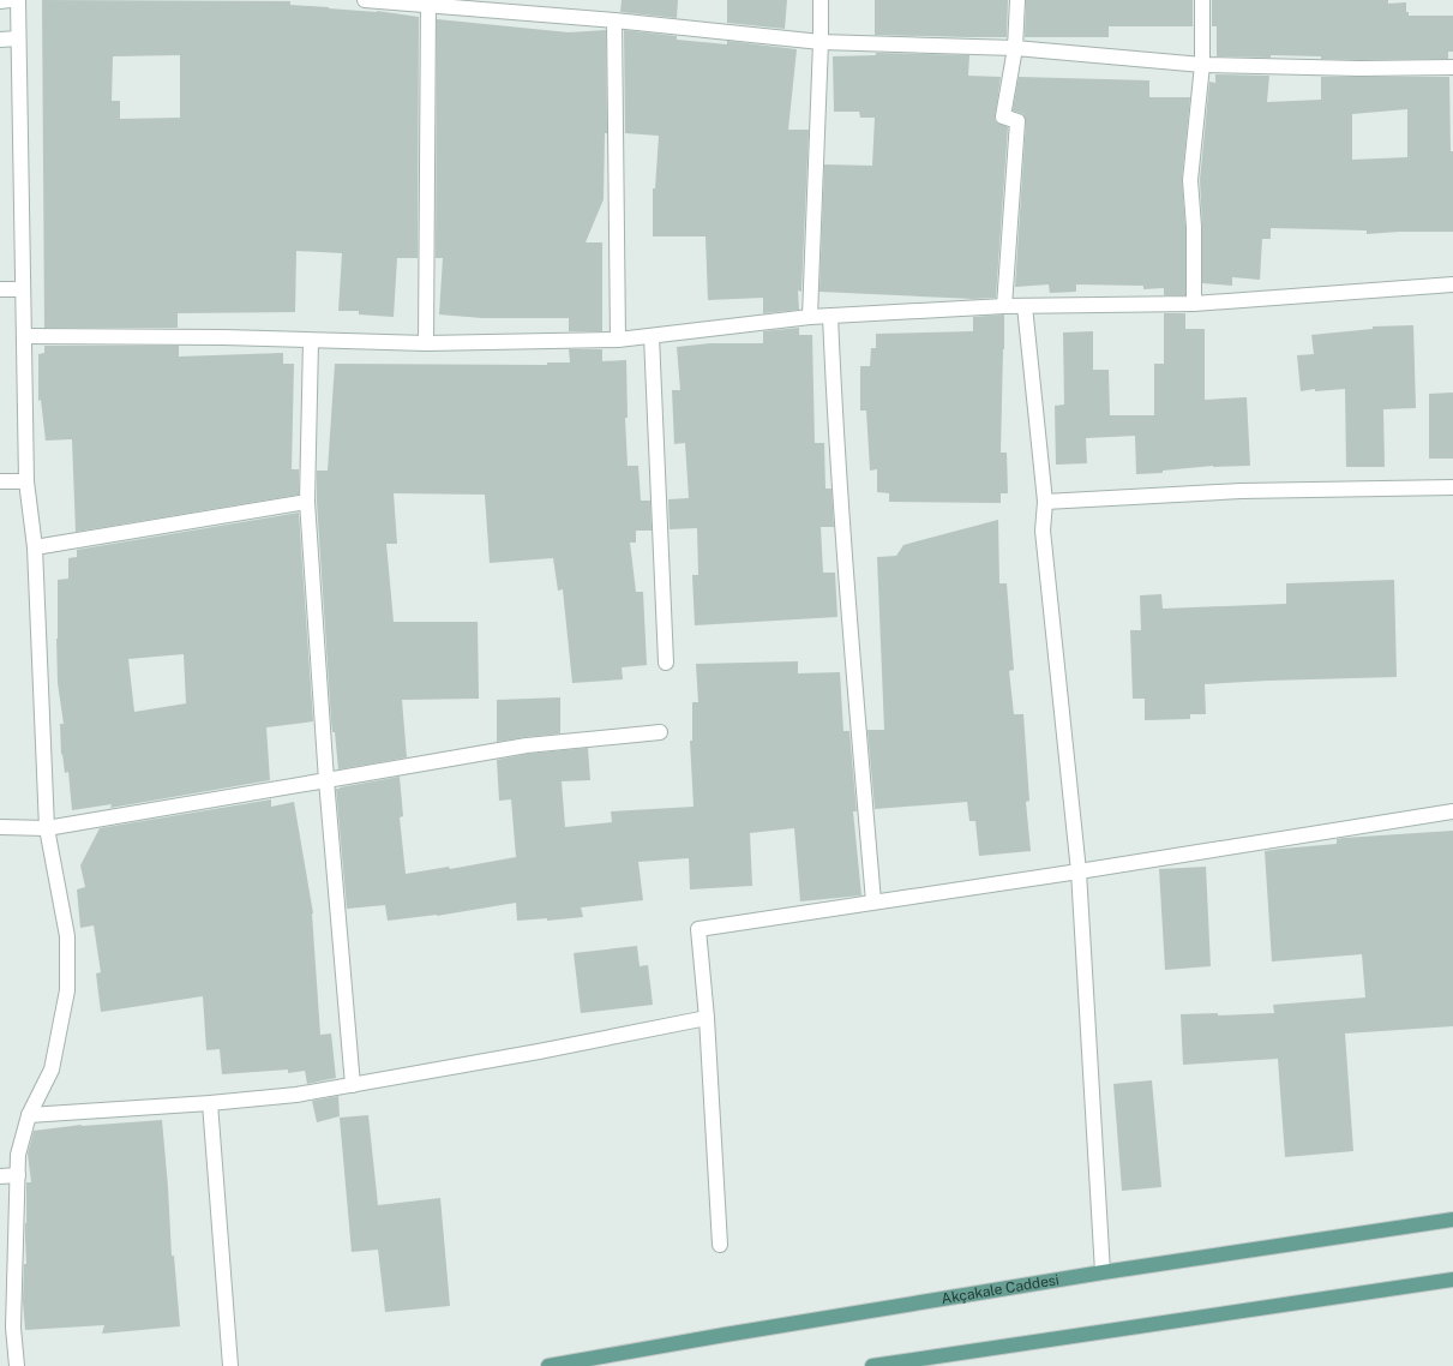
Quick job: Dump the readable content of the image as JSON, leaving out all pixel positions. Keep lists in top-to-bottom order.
{
  "streets": {
    "main road": ["Akçakale Caddesi"]
  }
}
